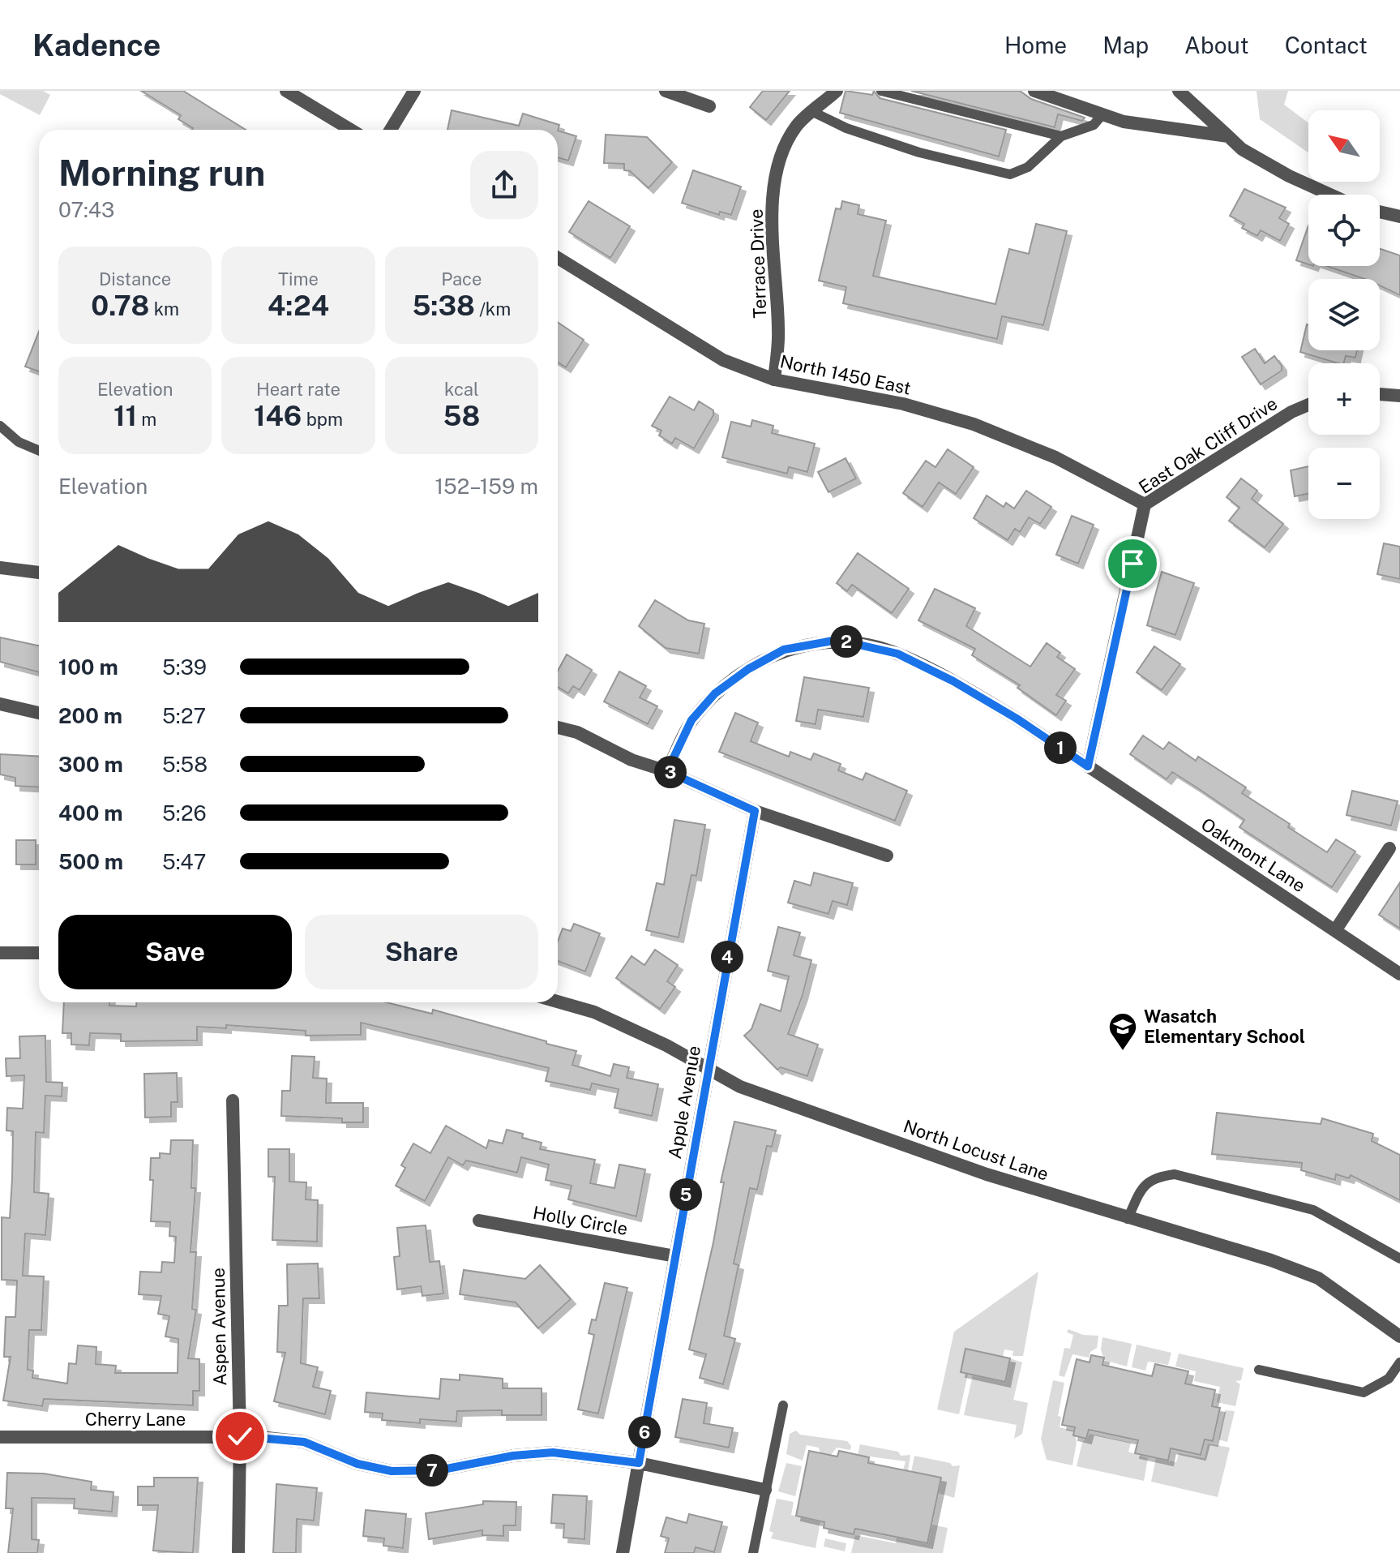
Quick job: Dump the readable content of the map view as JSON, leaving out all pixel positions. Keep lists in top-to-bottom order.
{
  "streets": {
    "street": [
      "Terrace Drive",
      "North 1450 East",
      "East Oak Cliff Drive",
      "Oakmont Lane",
      "Apple Avenue",
      "North Locust Lane",
      "Holly Circle",
      "Aspen Avenue",
      "Cherry Lane"
    ]
  },
  "crossings": [
    ["Terrace Drive", "North 1450 East"],
    ["North 1450 East", "East Oak Cliff Drive"],
    ["East Oak Cliff Drive", "Oakmont Lane"],
    ["Apple Avenue", "North Locust Lane"],
    ["Apple Avenue", "Holly Circle"],
    ["Apple Avenue", "Cherry Lane"],
    ["Aspen Avenue", "Cherry Lane"]
  ],
  "places": {
    "school or university": ["Wasatch Elementary School"]
  },
  "north": "top left",
  "page": {
    "header": "Kadence",
    "nav": [
      "Home",
      "Map",
      "About",
      "Contact"
    ],
    "map_buttons": ["+", "−"],
    "heading": ["Morning run", "07:43"],
    "stats": [
      ["Distance", "0.78 km"],
      ["Time", "4:24"],
      ["Pace", "5:38 /km"],
      ["Elevation", "11 m"],
      ["Heart rate", "146 bpm"],
      ["kcal", "58"]
    ],
    "chart": ["Elevation", "152–159 m"],
    "pins": [
      "2",
      "1",
      "3",
      "4",
      "5",
      "6",
      "7"
    ],
    "list": [
      {
        "name": "100 m",
        "note": "5:39"
      },
      {
        "name": "200 m",
        "note": "5:27"
      },
      {
        "name": "300 m",
        "note": "5:58"
      },
      {
        "name": "400 m",
        "note": "5:26"
      },
      {
        "name": "500 m",
        "note": "5:47"
      }
    ],
    "buttons": ["Save", "Share"]
  }
}
